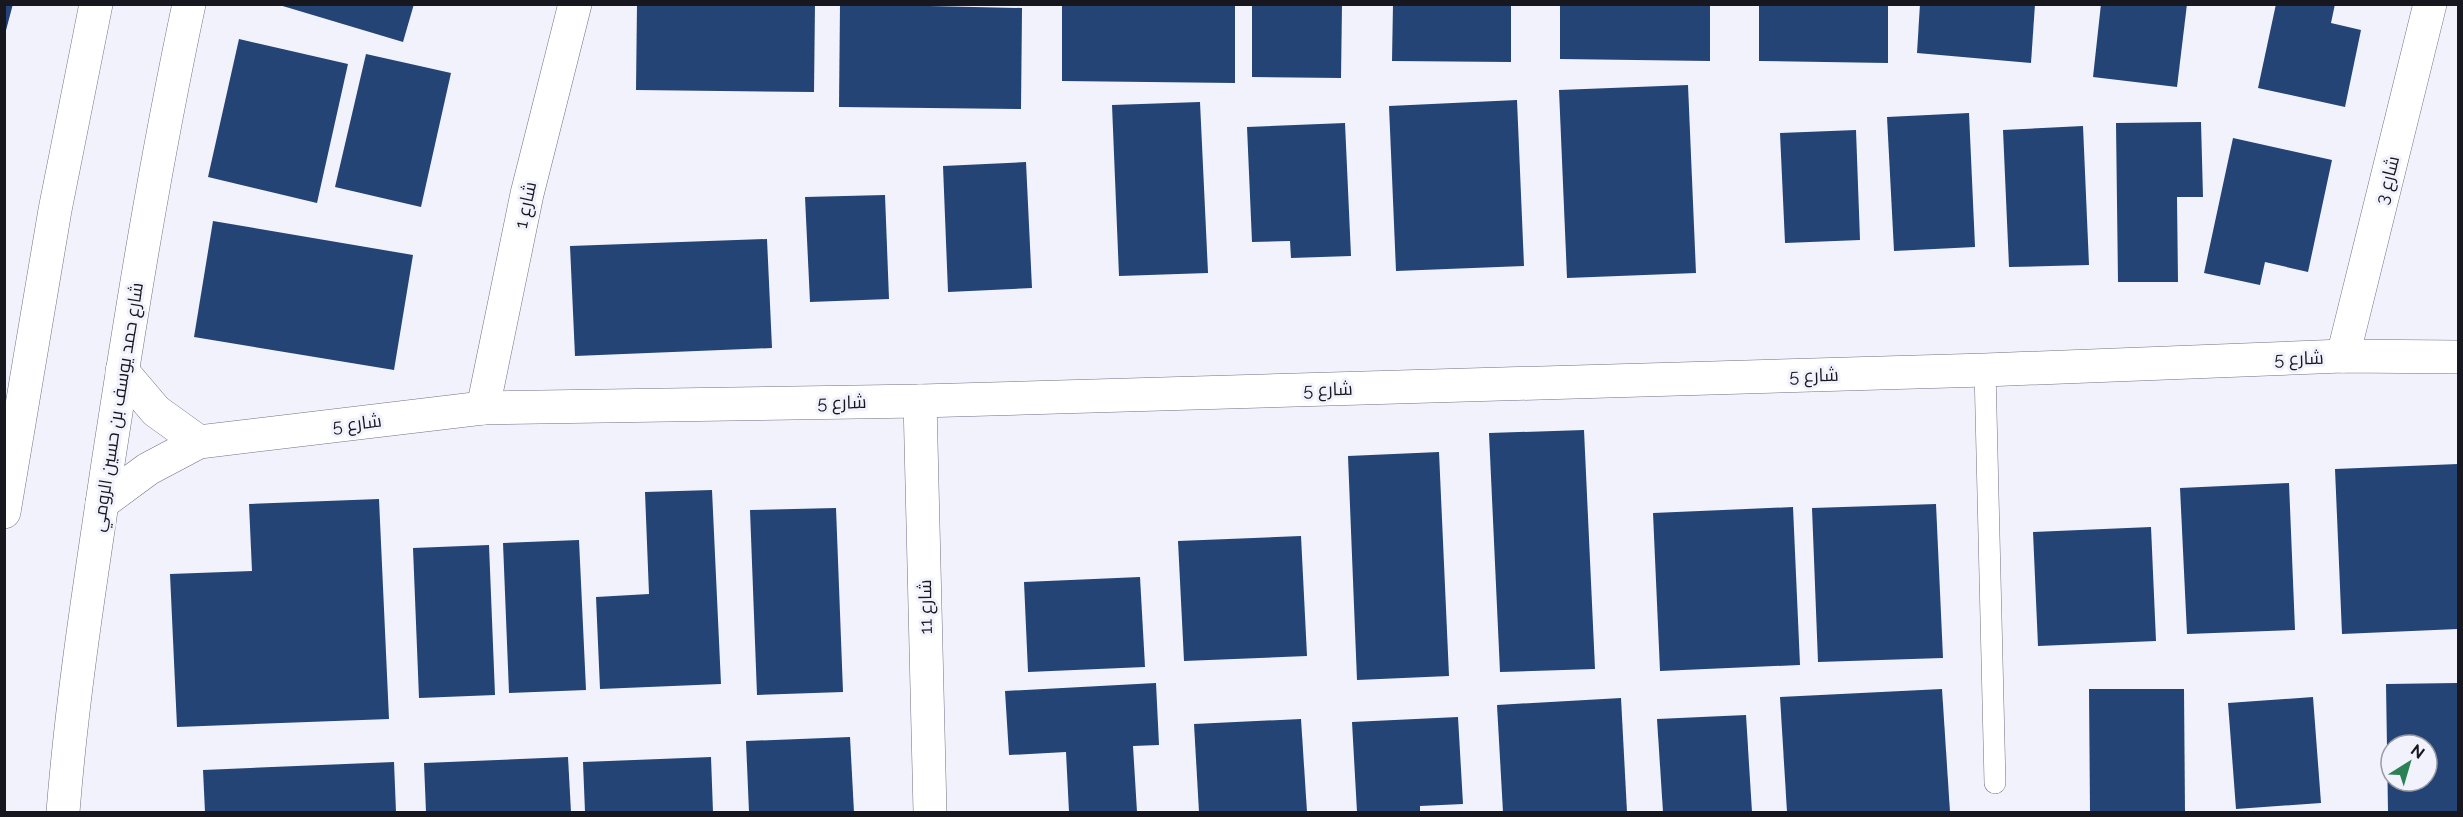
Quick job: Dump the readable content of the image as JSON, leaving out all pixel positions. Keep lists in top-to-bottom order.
{
  "streets": {
    "street": [
      "شارع 3",
      "شارع 1",
      "شارع 5",
      "شارع حمد يوسف بن حسين الرومي",
      "شارع 11"
    ]
  },
  "crossings": [
    ["شارع 3", "شارع 5"],
    ["شارع 1", "شارع 5"],
    ["شارع 5", "شارع حمد يوسف بن حسين الرومي"],
    ["شارع 5", "شارع 11"]
  ],
  "north": "top right"
}
